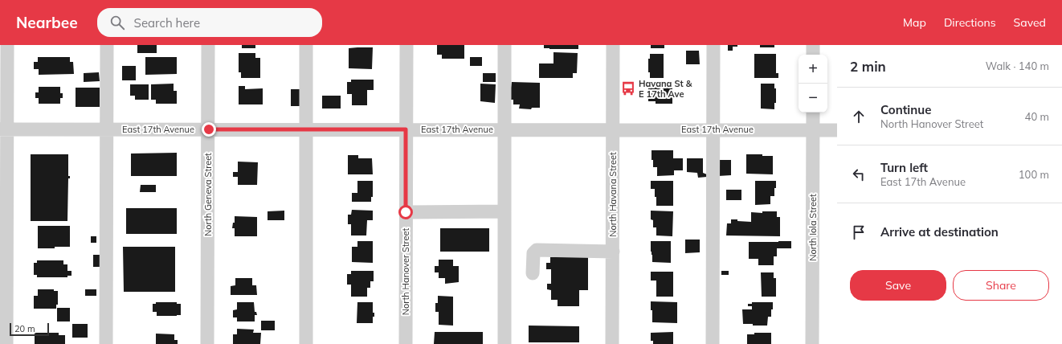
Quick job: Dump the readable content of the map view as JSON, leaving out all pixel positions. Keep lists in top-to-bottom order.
{
  "streets": {
    "street": [
      "East 17th Avenue",
      "North Geneva Street",
      "North Havana Street",
      "North Iola Street",
      "North Hanover Street"
    ]
  },
  "crossings": [
    ["East 17th Avenue", "North Geneva Street"],
    ["East 17th Avenue", "North Havana Street"],
    ["East 17th Avenue", "North Iola Street"],
    ["East 17th Avenue", "North Hanover Street"]
  ],
  "places": {
    "bus stop": ["Havana St & E 17th Ave"]
  },
  "scale_bar": "20 m",
  "page": {
    "header": "Nearbee",
    "search": "Search here",
    "nav": ["Map", "Directions", "Saved"],
    "heading": ["2 min", "Walk · 140 m"],
    "map_buttons": ["+", "−"],
    "list": [
      ["Continue", "North Hanover Street", "40 m"],
      ["Turn left", "East 17th Avenue", "100 m"],
      "Arrive at destination"
    ],
    "buttons": ["Save", "Share"],
    "scale": "20 m"
  }
}
